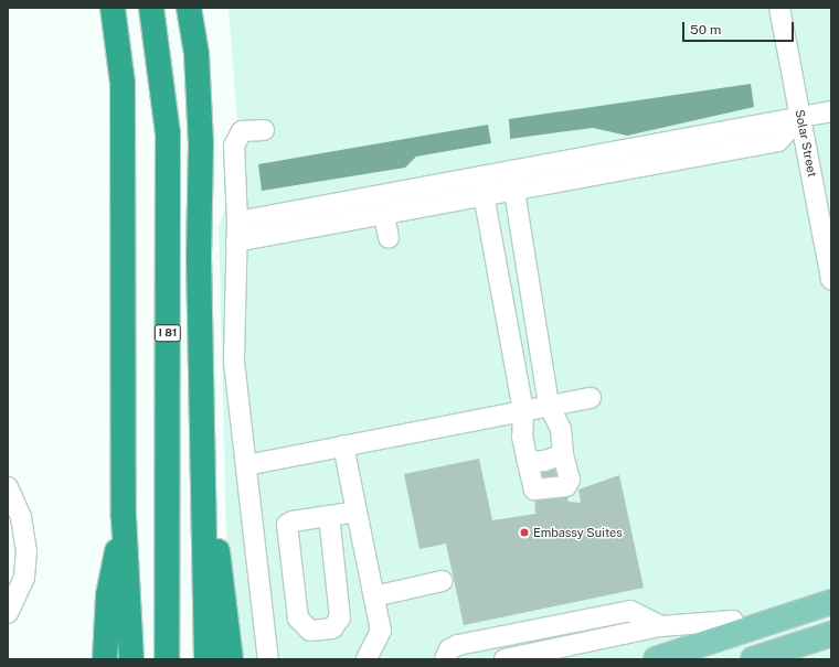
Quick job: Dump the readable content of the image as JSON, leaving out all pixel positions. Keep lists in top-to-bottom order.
{
  "streets": {
    "highway": ["I 81"],
    "street": ["Solar Street"]
  },
  "places": ["Embassy Suites"],
  "scale_bar": "50 m"
}
